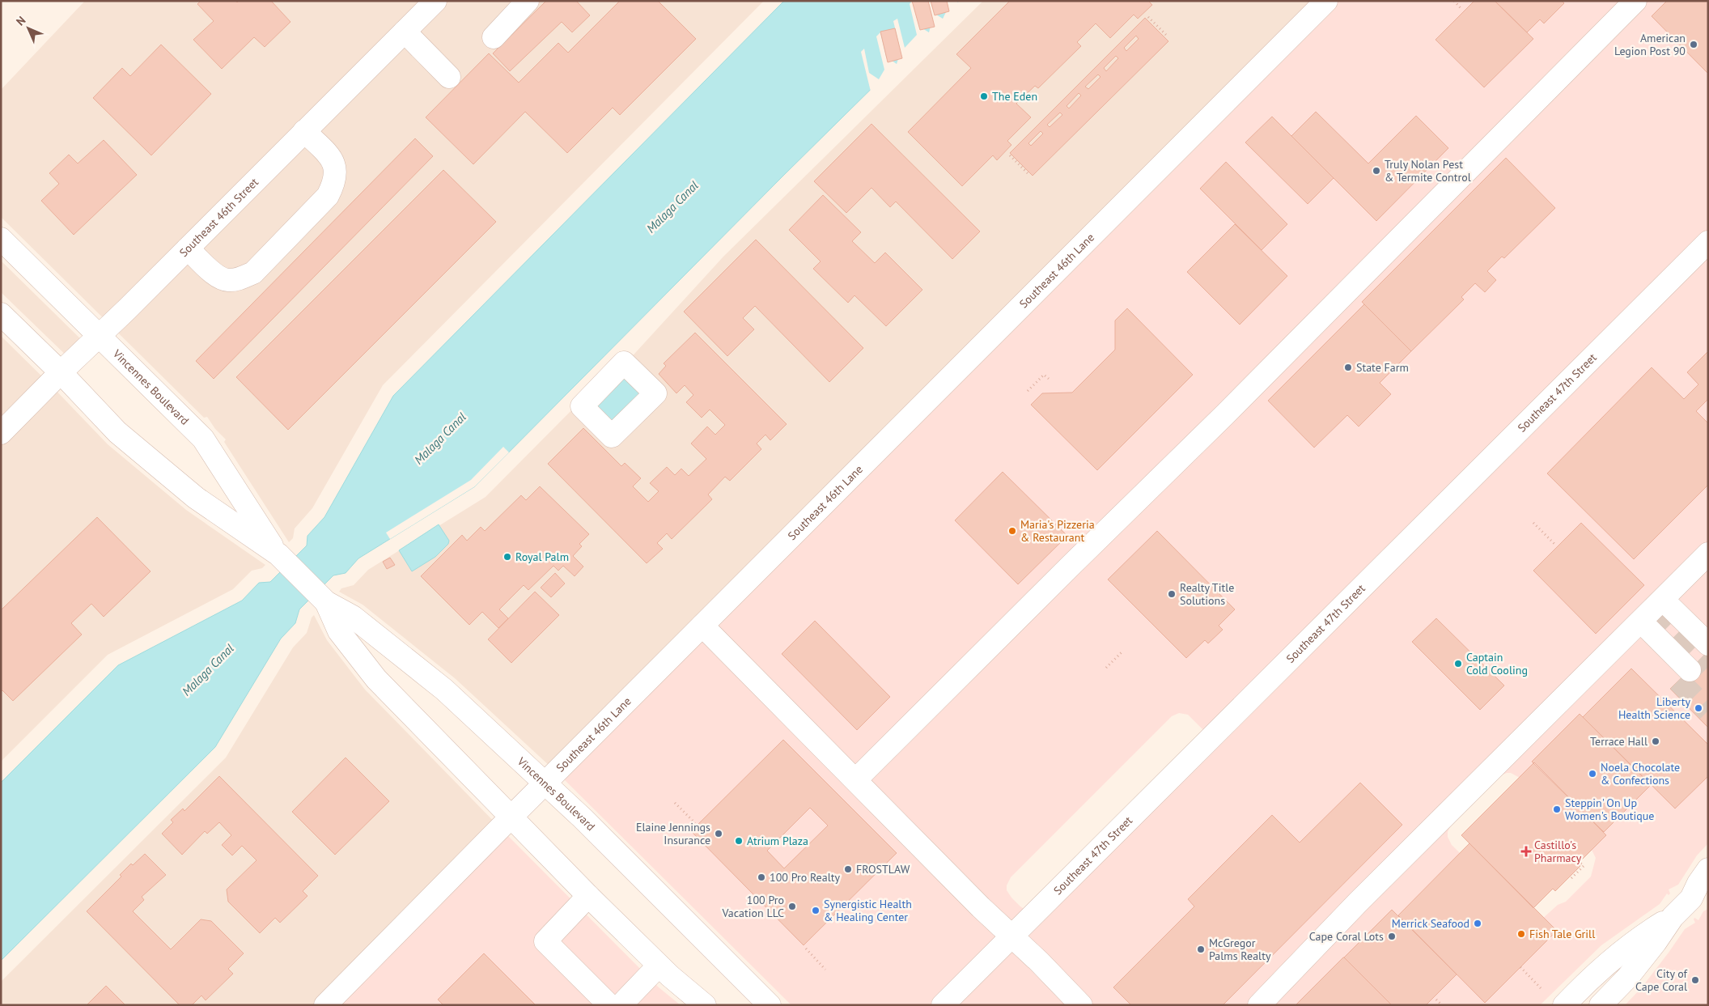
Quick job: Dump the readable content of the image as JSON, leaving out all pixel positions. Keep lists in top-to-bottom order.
{
  "streets": {
    "street": [
      "Southeast 46th Street",
      "Southeast 46th Lane",
      "Vincennes Boulevard",
      "Southeast 47th Street"
    ]
  },
  "crossings": [
    ["Southeast 46th Street", "Vincennes Boulevard"],
    ["Southeast 46th Lane", "Vincennes Boulevard"]
  ],
  "water": ["Malaga Canal"],
  "places": {
    "other": [
      "American Legion Post 90",
      "The Eden",
      "Truly Nolan Pest & Termite Control",
      "State Farm",
      "Maria's Pizzeria & Restaurant",
      "Royal Palm",
      "Realty Title Solutions",
      "Captain Cold Cooling",
      "Liberty Health Science",
      "Terrace Hall",
      "Noela Chocolate & Confections",
      "Steppin' On Up Women's Boutique",
      "Elaine Jennings Insurance",
      "Atrium Plaza",
      "FROSTLAW",
      "100 Pro Realty",
      "100 Pro Vacation LLC",
      "Synergistic Health & Healing Center",
      "Merrick Seafood",
      "Fish Tale Grill",
      "Cape Coral Lots",
      "McGregor Palms Realty",
      "City of Cape Coral"
    ],
    "health": ["Castillo's Pharmacy"]
  },
  "north": "top left"
}
